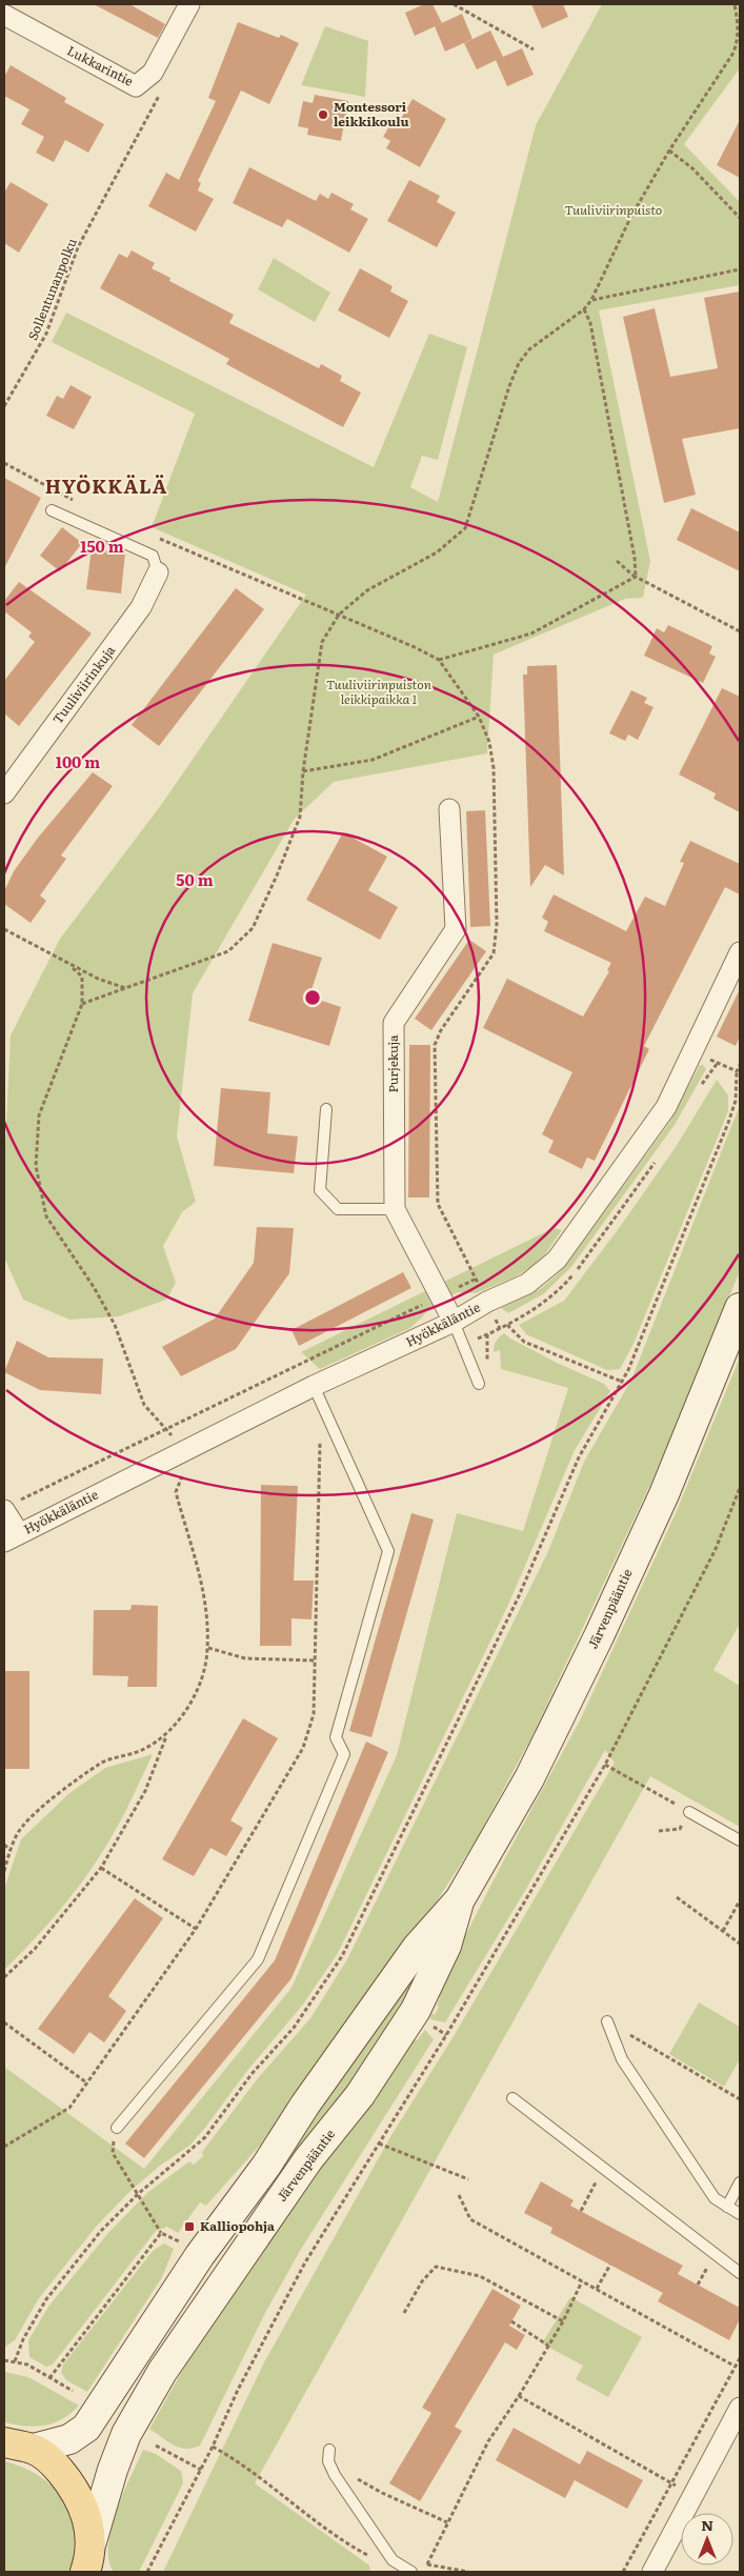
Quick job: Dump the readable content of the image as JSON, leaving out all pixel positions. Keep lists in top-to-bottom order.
{
  "streets": {
    "main road": ["Järvenpääntie"],
    "street": [
      "Lukkarintie",
      "Tuuliviirinkuja",
      "Purjekuja",
      "Hyökkäläntie"
    ],
    "path": ["Sollentunanpolku"]
  },
  "crossings": [
    ["Purjekuja", "Hyökkäläntie"]
  ],
  "districts": ["HYÖKKÄLÄ"],
  "parks": ["Tuuliviirinpuisto", "Tuuliviirinpuiston leikkipaikka 1"],
  "places": {
    "other": ["Montessori leikkikoulu"],
    "transit": ["Kalliopohja"]
  },
  "north": "top",
  "rings": ["150 m", "100 m", "50 m"]
}
